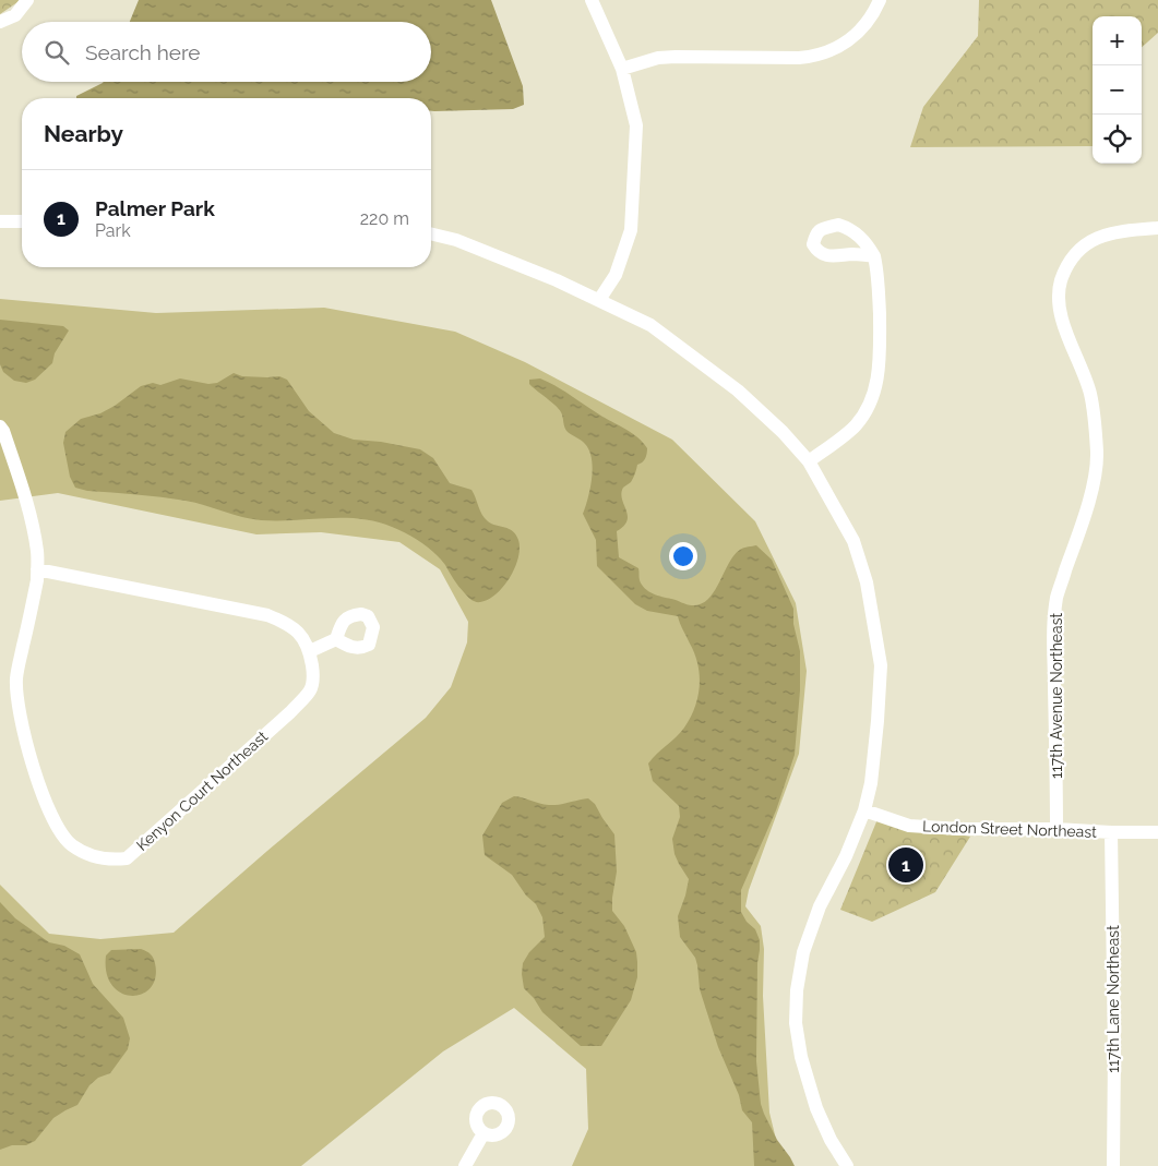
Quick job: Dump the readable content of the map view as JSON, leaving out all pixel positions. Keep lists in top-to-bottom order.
{
  "streets": {
    "street": [
      "117th Avenue Northeast",
      "Kenyon Court Northeast",
      "London Street Northeast",
      "117th Lane Northeast"
    ]
  },
  "crossings": [
    ["117th Avenue Northeast", "London Street Northeast"],
    ["London Street Northeast", "117th Lane Northeast"]
  ],
  "page": {
    "map_buttons": ["+", "−"],
    "search": "Search here",
    "heading": "Nearby",
    "list": [
      {
        "mark": "1",
        "name": "Palmer Park",
        "note": "Park",
        "value": "220 m"
      }
    ],
    "pins": "1"
  }
}
